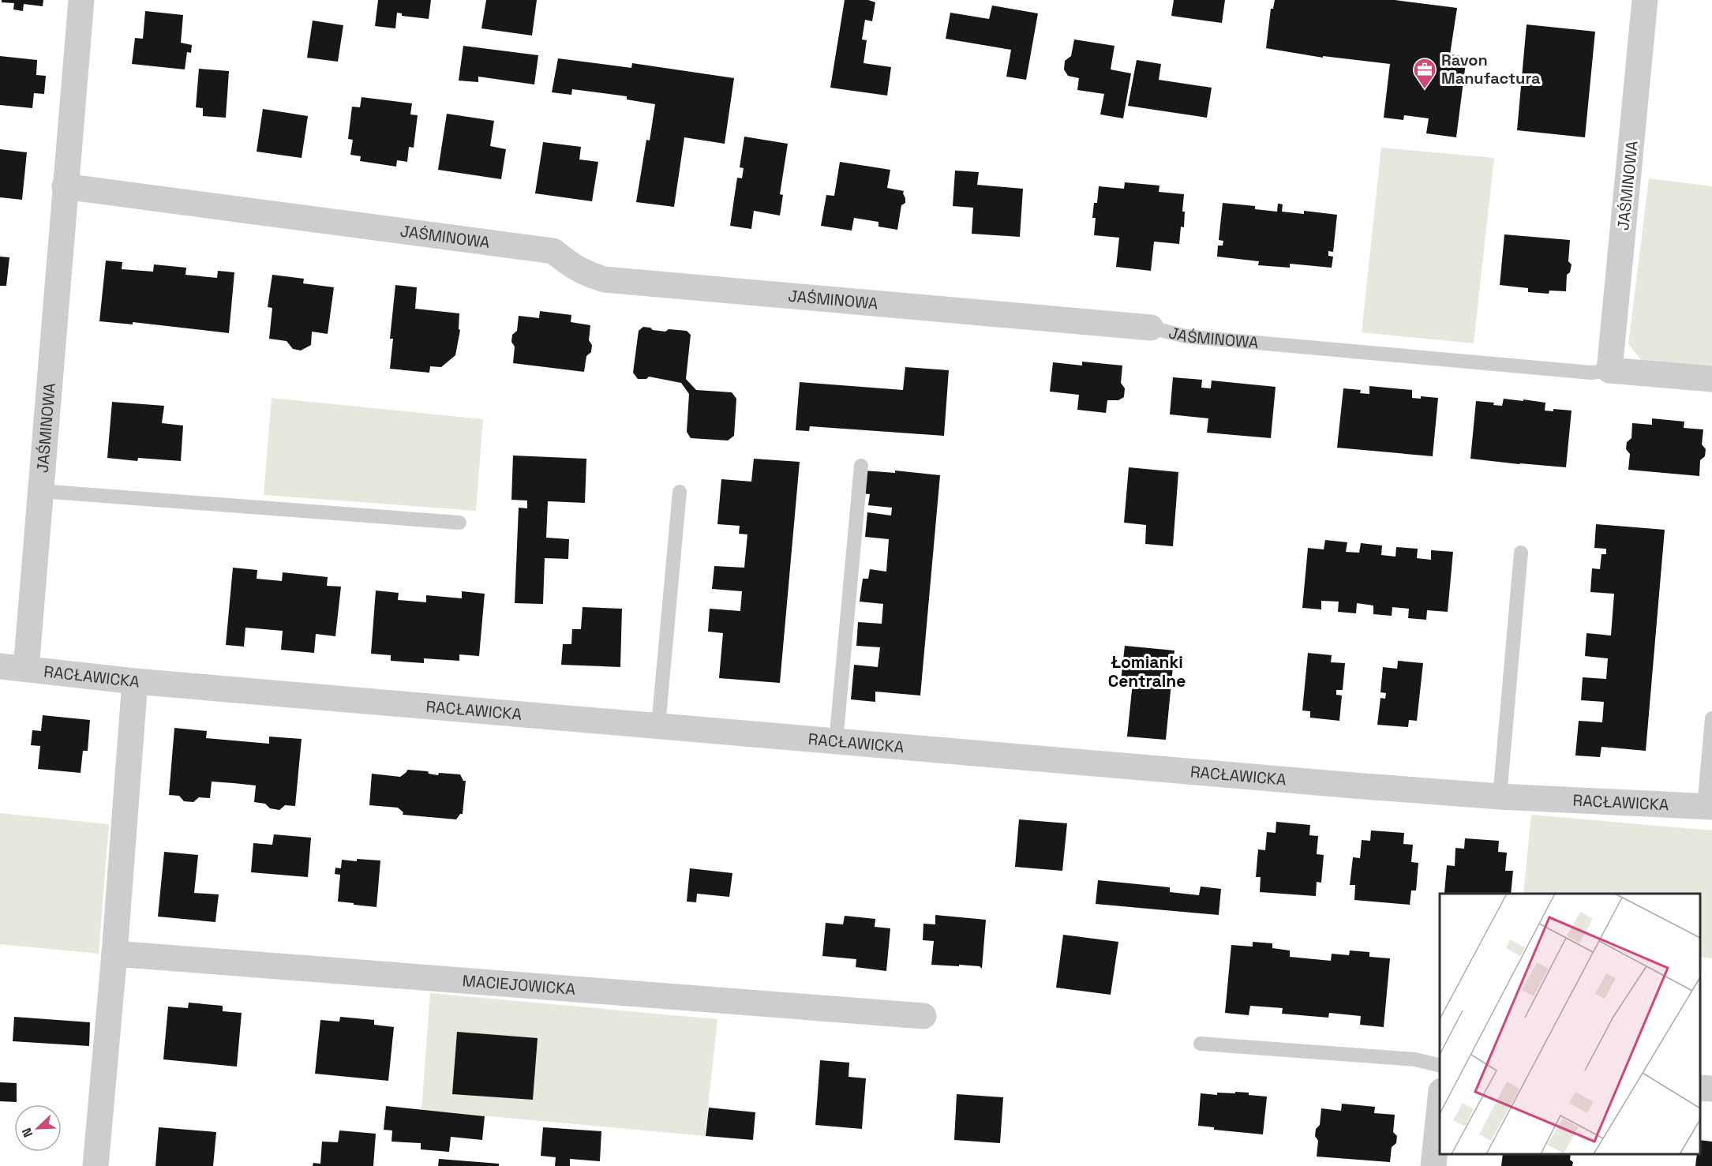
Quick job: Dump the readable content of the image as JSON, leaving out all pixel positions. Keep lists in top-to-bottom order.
{
  "streets": {
    "street": ["JAŚMINOWA", "RACŁAWICKA", "MACIEJOWICKA"]
  },
  "crossings": [
    ["JAŚMINOWA", "RACŁAWICKA"]
  ],
  "districts": ["Łomianki Centralne"],
  "places": {
    "office": ["Ravon Manufactura"]
  },
  "north": "bottom left"
}
